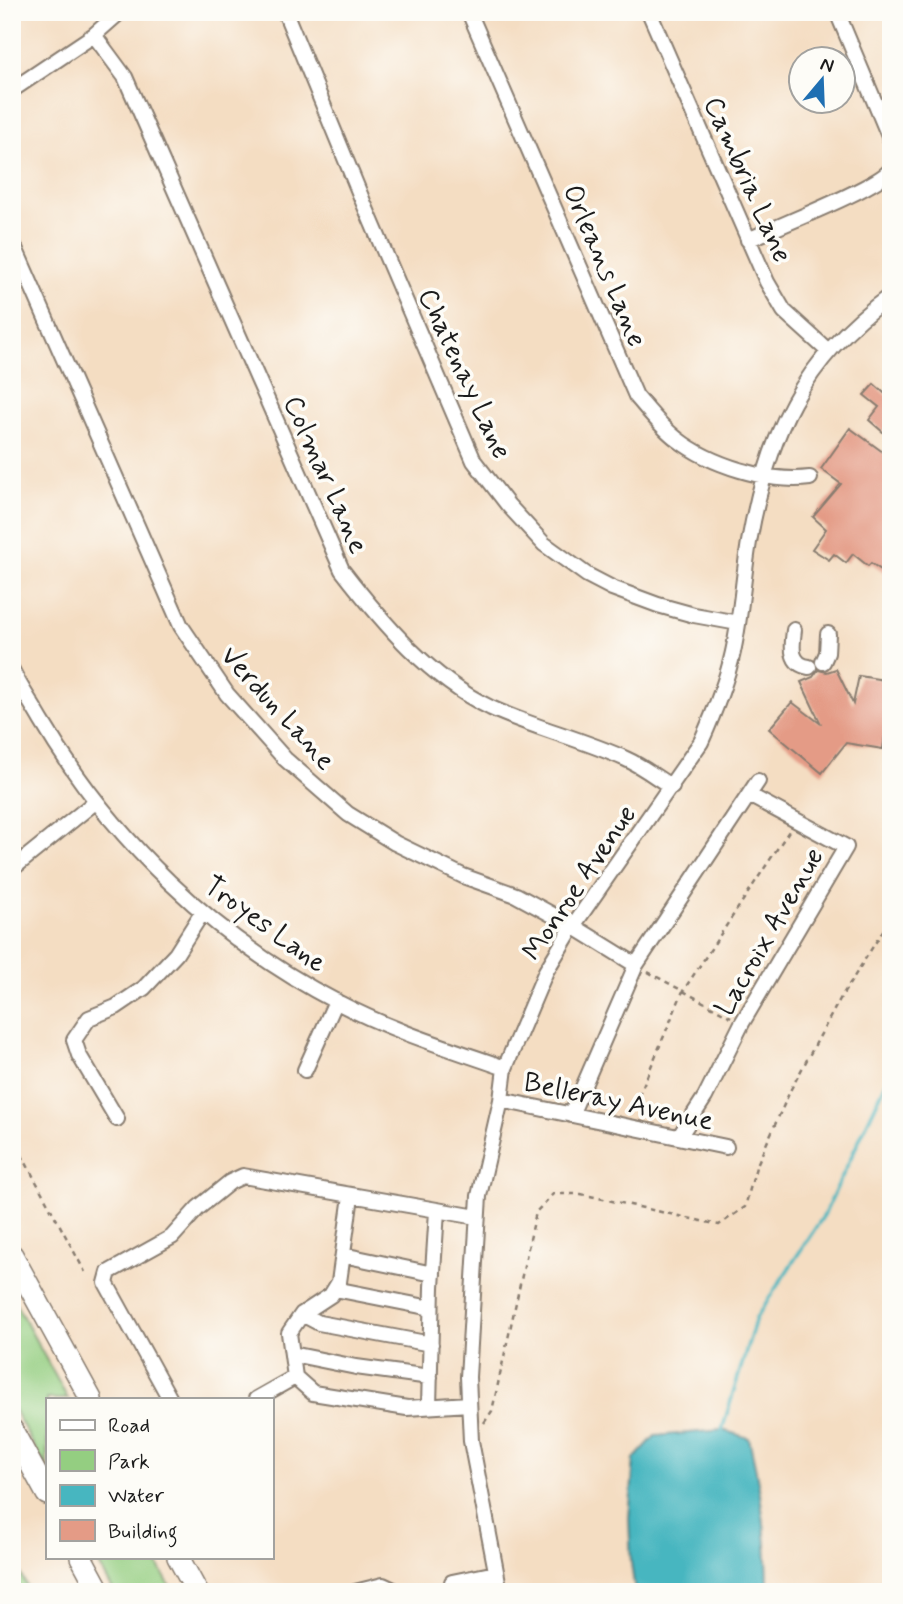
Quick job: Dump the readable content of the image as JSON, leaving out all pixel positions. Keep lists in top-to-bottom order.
{
  "streets": {
    "street": [
      "Cambria Lane",
      "Orleans Lane",
      "Chatenay Lane",
      "Colmar Lane",
      "Verdun Lane",
      "Monroe Avenue",
      "Troyes Lane",
      "Lacroix Avenue",
      "Belleray Avenue"
    ]
  },
  "crossings": [
    ["Cambria Lane", "Monroe Avenue"],
    ["Orleans Lane", "Monroe Avenue"],
    ["Chatenay Lane", "Monroe Avenue"],
    ["Colmar Lane", "Monroe Avenue"],
    ["Verdun Lane", "Monroe Avenue"],
    ["Monroe Avenue", "Troyes Lane"],
    ["Monroe Avenue", "Belleray Avenue"],
    ["Lacroix Avenue", "Belleray Avenue"]
  ],
  "legend": [
    "Road",
    "Park",
    "Water",
    "Building"
  ],
  "north": "top"
}
